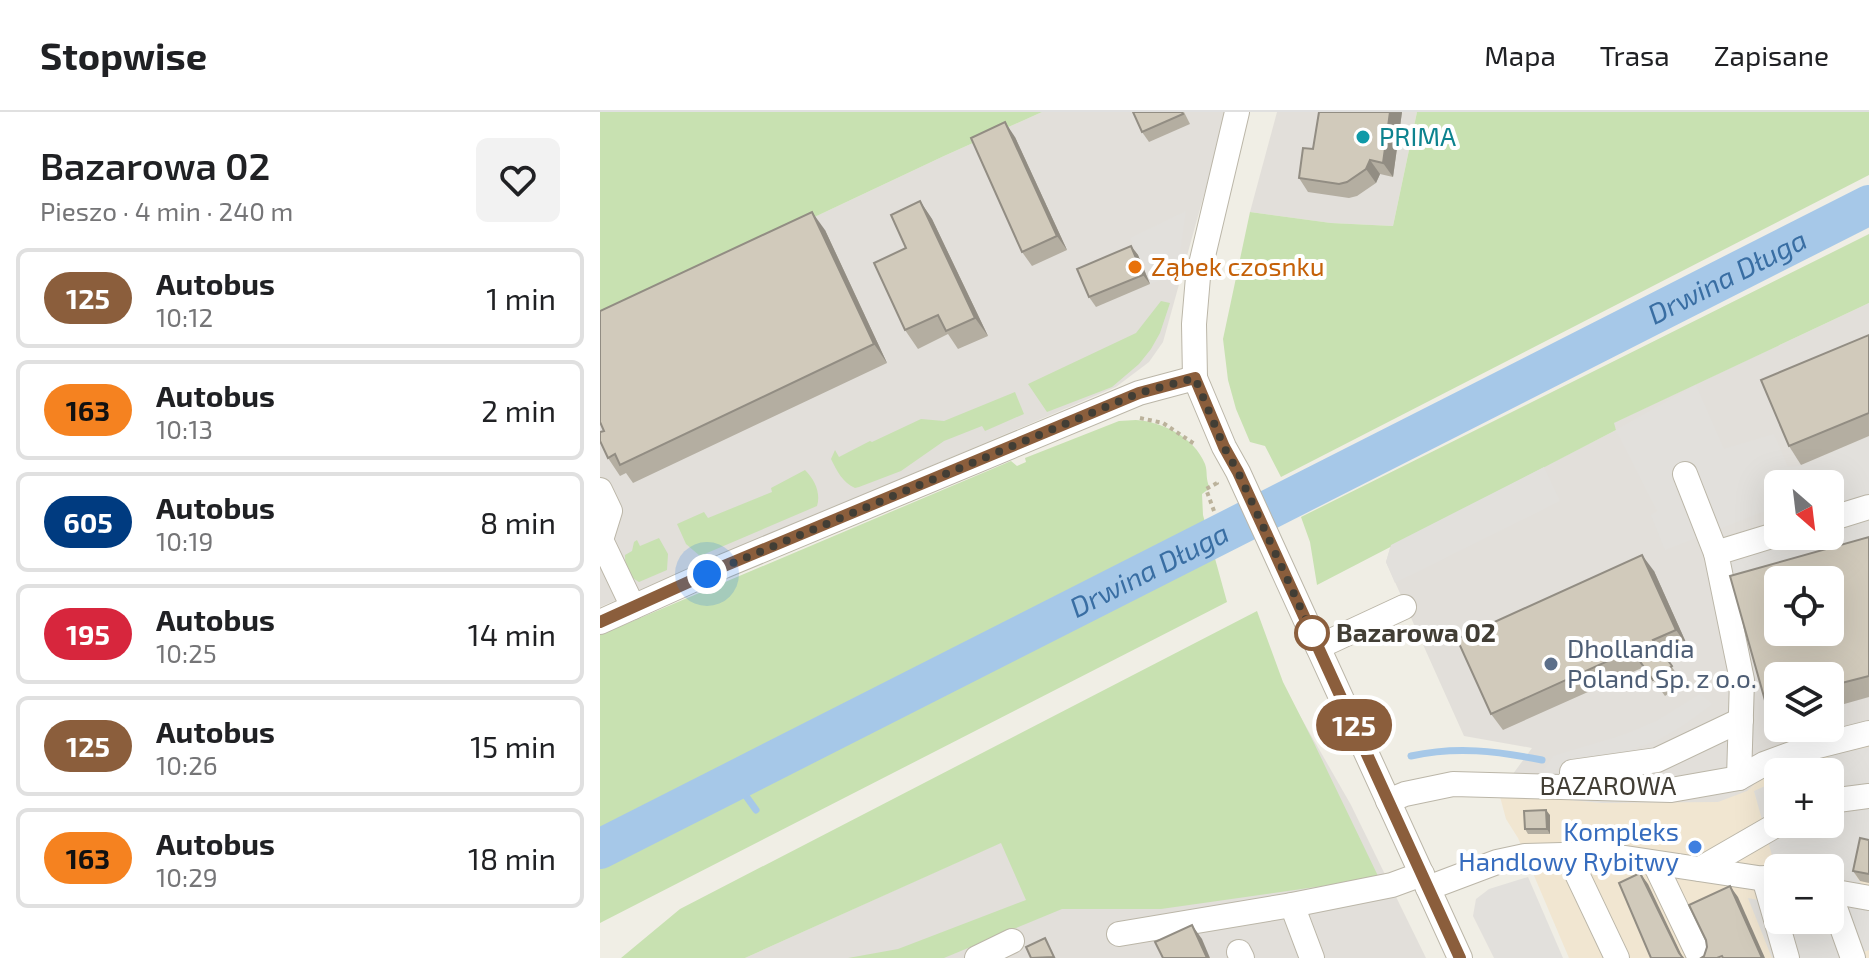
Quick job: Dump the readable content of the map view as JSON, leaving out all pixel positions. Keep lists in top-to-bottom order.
{
  "streets": {
    "street": ["BAZAROWA"]
  },
  "water": ["Drwina Długa"],
  "places": [
    "PRIMA",
    "Ząbek czosnku",
    "Bazarowa 02",
    "Dhollandia Poland Sp. z o.o.",
    "Kompleks Handlowy Rybitwy"
  ],
  "lines": ["bus line 125"],
  "north": "bottom right",
  "page": {
    "header": "Stopwise",
    "nav": ["Mapa", "Trasa", "Zapisane"],
    "heading": ["Bazarowa 02", "Pieszo · 4 min · 240 m"],
    "on_map": "125",
    "list": [
      {
        "mark": "125",
        "name": "Autobus",
        "note": "10:12",
        "value": "1 min"
      },
      {
        "mark": "163",
        "name": "Autobus",
        "note": "10:13",
        "value": "2 min"
      },
      {
        "mark": "605",
        "name": "Autobus",
        "note": "10:19",
        "value": "8 min"
      },
      {
        "mark": "195",
        "name": "Autobus",
        "note": "10:25",
        "value": "14 min"
      },
      {
        "mark": "125",
        "name": "Autobus",
        "note": "10:26",
        "value": "15 min"
      },
      {
        "mark": "163",
        "name": "Autobus",
        "note": "10:29",
        "value": "18 min"
      }
    ],
    "map_buttons": ["+", "−"]
  }
}
